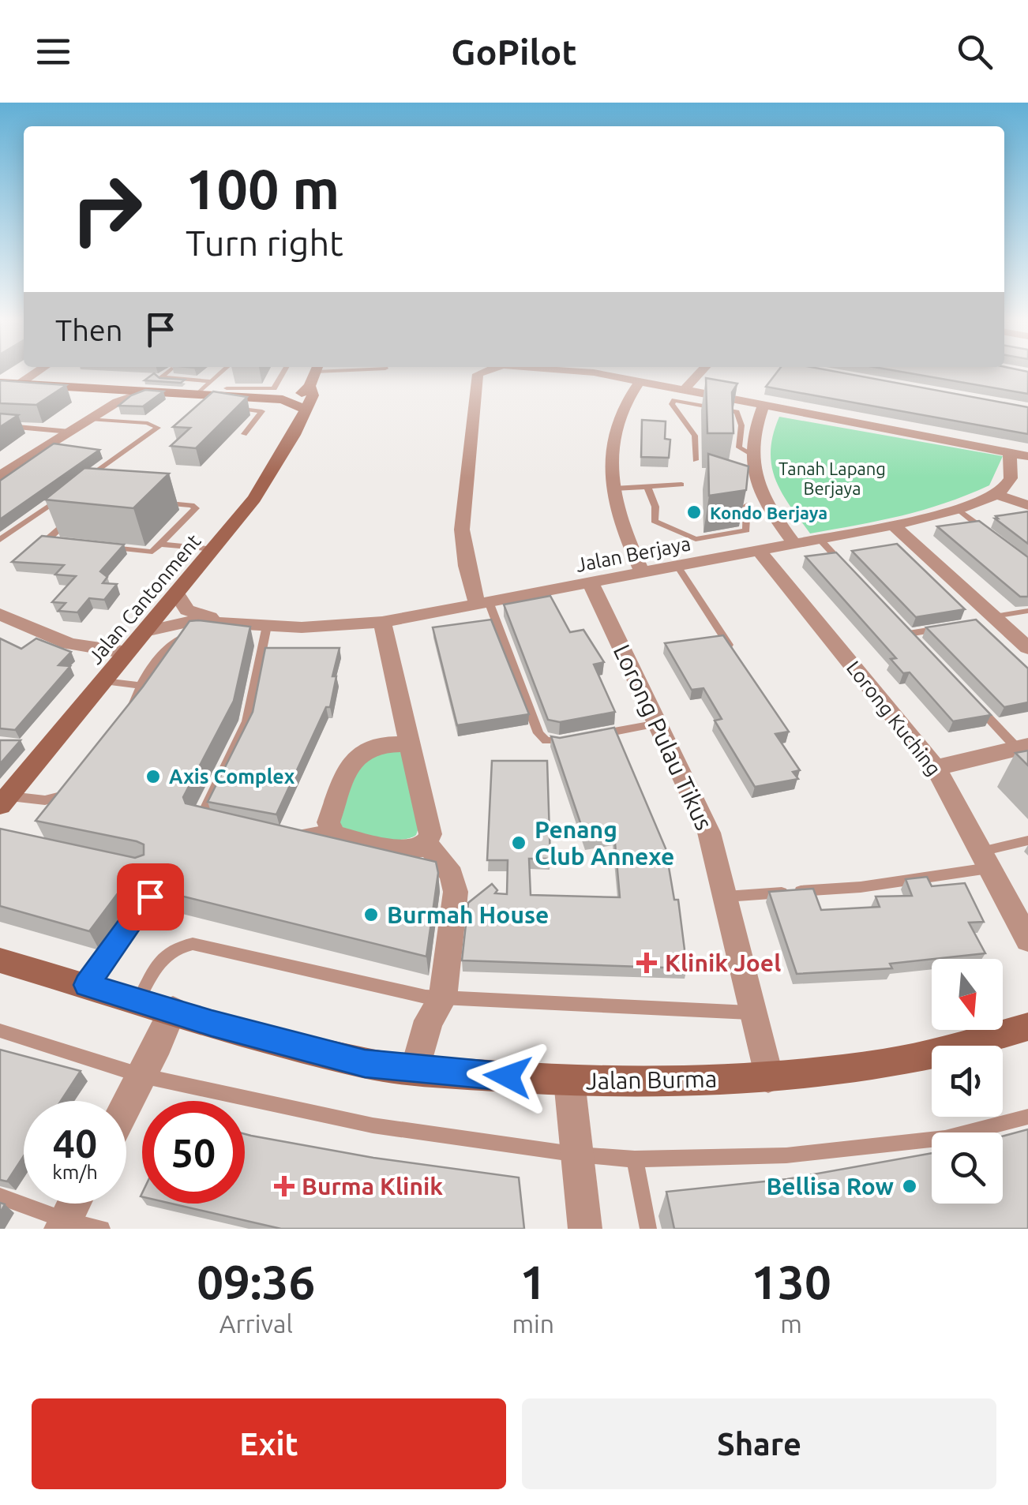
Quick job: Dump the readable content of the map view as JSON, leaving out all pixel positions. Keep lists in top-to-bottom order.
{
  "streets": {
    "main road": ["Jalan Cantonment", "Jalan Burma"],
    "street": ["Jalan Berjaya", "Lorong Kuching", "Lorong Pulau Tikus"]
  },
  "crossings": [
    ["Jalan Berjaya", "Jalan Cantonment"],
    ["Jalan Berjaya", "Lorong Kuching"],
    ["Jalan Berjaya", "Lorong Pulau Tikus"],
    ["Lorong Pulau Tikus", "Jalan Burma"]
  ],
  "parks": ["Tanah Lapang Berjaya"],
  "places": {
    "other": [
      "Kondo Berjaya",
      "Axis Complex",
      "Penang Club Annexe",
      "Burmah House",
      "Bellisa Row"
    ],
    "health": ["Klinik Joel", "Burma Klinik"]
  },
  "north": "bottom",
  "page": {
    "header": "GoPilot",
    "turn": ["100 m", "Turn right"],
    "then": "Then",
    "speed": "40 km/h",
    "limit": "50",
    "eta": [
      "09:36",
      "Arrival",
      "1",
      "min",
      "130",
      "m"
    ],
    "buttons": ["Exit", "Share"]
  }
}
